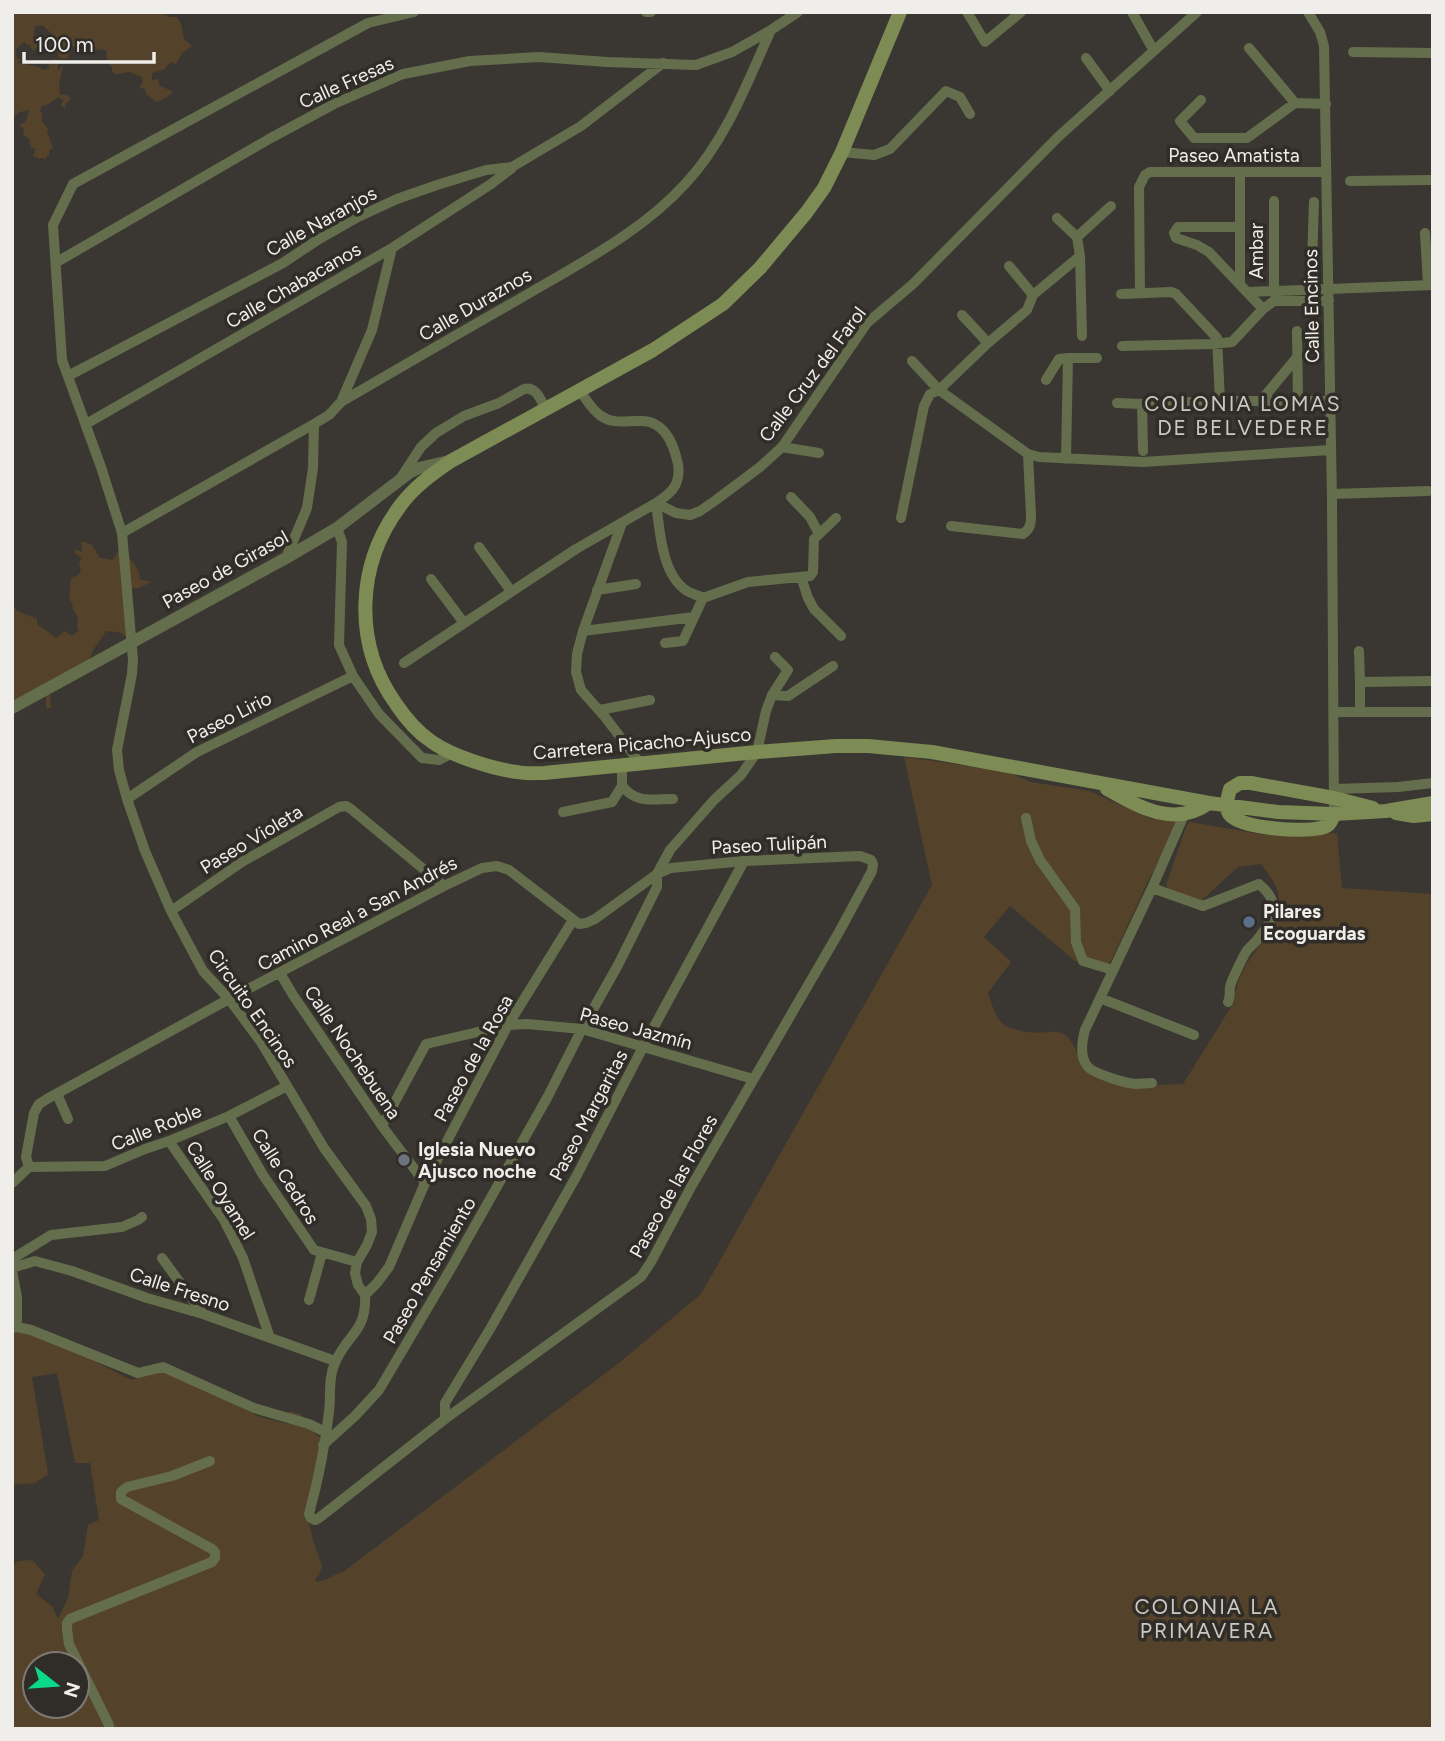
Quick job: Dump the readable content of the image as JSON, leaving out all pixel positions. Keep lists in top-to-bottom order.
{
  "streets": {
    "main road": ["Carretera Picacho-Ajusco"],
    "street": [
      "Calle Fresas",
      "Paseo Amatista",
      "Calle Naranjos",
      "Ambar",
      "Calle Chabacanos",
      "Calle Duraznos",
      "Calle Encinos",
      "Calle Cruz del Farol",
      "Paseo de Girasol",
      "Paseo Lirio",
      "Paseo Violeta",
      "Paseo Tulipán",
      "Camino Real a San Andrés",
      "Circuito Encinos",
      "Paseo Jazmín",
      "Calle Nochebuena",
      "Paseo de la Rosa",
      "Paseo Margaritas",
      "Calle Roble",
      "Calle Cedros",
      "Paseo de las Flores",
      "Calle Oyamel",
      "Paseo Pensamiento",
      "Calle Fresno"
    ]
  },
  "crossings": [
    ["Calle Fresas", "Calle Naranjos"],
    ["Calle Fresas", "Calle Duraznos"],
    ["Calle Fresas", "Circuito Encinos"],
    ["Paseo Amatista", "Calle Encinos"],
    ["Calle Naranjos", "Calle Chabacanos"],
    ["Calle Naranjos", "Circuito Encinos"],
    ["Calle Chabacanos", "Circuito Encinos"],
    ["Calle Duraznos", "Circuito Encinos"],
    ["Paseo de Girasol", "Carretera Picacho-Ajusco"],
    ["Paseo de Girasol", "Circuito Encinos"],
    ["Paseo Lirio", "Circuito Encinos"],
    ["Paseo Violeta", "Camino Real a San Andrés"],
    ["Paseo Violeta", "Circuito Encinos"],
    ["Paseo Tulipán", "Paseo Margaritas"],
    ["Paseo Tulipán", "Paseo de las Flores"],
    ["Paseo Tulipán", "Paseo Pensamiento"],
    ["Camino Real a San Andrés", "Circuito Encinos"],
    ["Camino Real a San Andrés", "Calle Nochebuena"],
    ["Camino Real a San Andrés", "Paseo de la Rosa"],
    ["Camino Real a San Andrés", "Calle Roble"],
    ["Circuito Encinos", "Calle Roble"],
    ["Paseo Jazmín", "Calle Nochebuena"],
    ["Paseo Jazmín", "Paseo de la Rosa"],
    ["Paseo Jazmín", "Paseo Margaritas"],
    ["Paseo Jazmín", "Paseo de las Flores"],
    ["Paseo Jazmín", "Paseo Pensamiento"],
    ["Calle Nochebuena", "Paseo de la Rosa"],
    ["Paseo de la Rosa", "Paseo de las Flores"],
    ["Paseo de la Rosa", "Paseo Pensamiento"],
    ["Paseo de la Rosa", "Calle Fresno"],
    ["Paseo Margaritas", "Paseo de las Flores"],
    ["Calle Roble", "Calle Cedros"],
    ["Calle Roble", "Calle Oyamel"],
    ["Calle Oyamel", "Calle Fresno"]
  ],
  "districts": ["COLONIA LOMAS DE BELVEDERE", "COLONIA LA PRIMAVERA"],
  "places": ["Pilares Ecoguardas", "Iglesia Nuevo Ajusco noche"],
  "scale_bar": "100 m",
  "north": "right"
}
